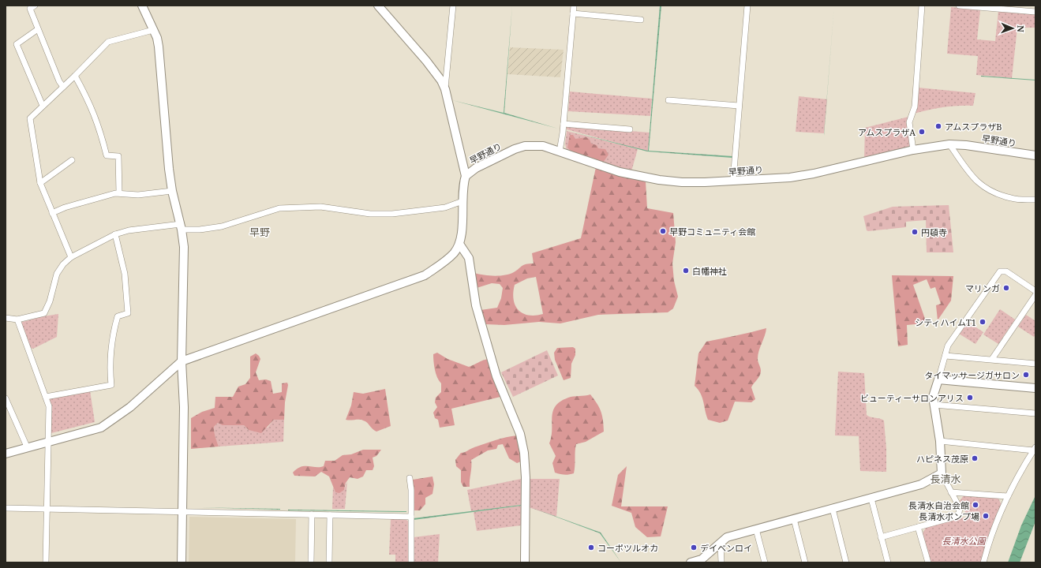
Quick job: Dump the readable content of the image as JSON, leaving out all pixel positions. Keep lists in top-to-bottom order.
{
  "streets": {
    "street": ["早野通り"]
  },
  "districts": ["早野", "長清水"],
  "parks": ["長清水公園"],
  "places": [
    "アムスプラザB",
    "アムスプラザA",
    "早野コミュニティ会館",
    "円頓寺",
    "白幡神社",
    "マリンガ",
    "シティハイムT1",
    "タイマッサージガサロン",
    "ビューティーサロンアリス",
    "ハピネス茂原",
    "長清水自治会館",
    "長清水ポンプ場",
    "コーポツルオカ",
    "デイベンロイ"
  ],
  "north": "right"
}
